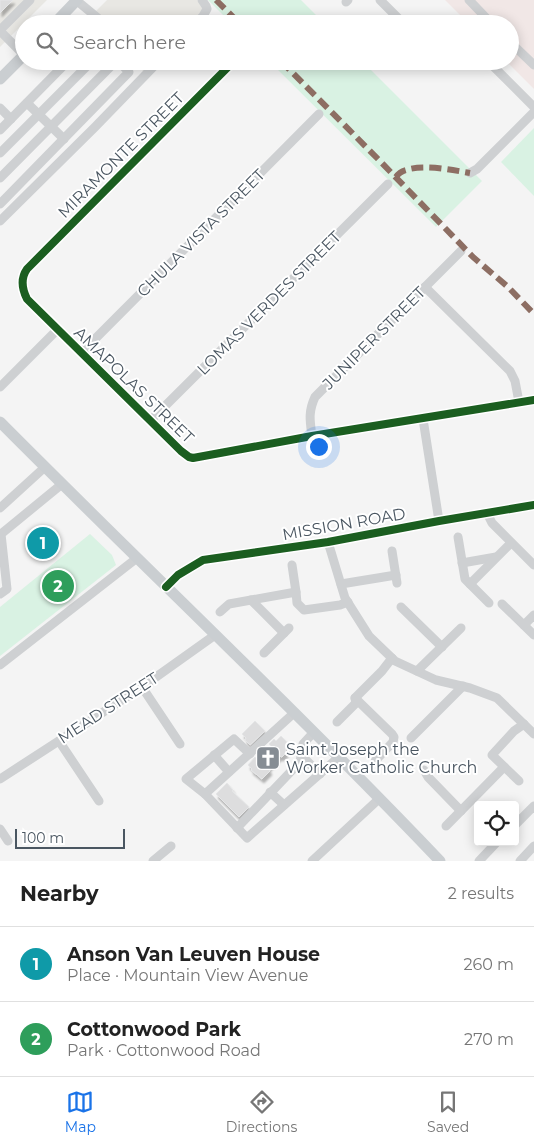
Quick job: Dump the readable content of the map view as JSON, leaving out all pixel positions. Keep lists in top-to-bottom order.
{
  "streets": {
    "street": [
      "MIRAMONTE STREET",
      "CHULA VISTA STREET",
      "LOMAS VERDES STREET",
      "JUNIPER STREET",
      "AMAPOLAS STREET",
      "MISSION ROAD",
      "MEAD STREET"
    ]
  },
  "crossings": [
    ["MIRAMONTE STREET", "AMAPOLAS STREET"],
    ["CHULA VISTA STREET", "AMAPOLAS STREET"],
    ["LOMAS VERDES STREET", "AMAPOLAS STREET"],
    ["JUNIPER STREET", "AMAPOLAS STREET"]
  ],
  "places": {
    "church": ["Saint Joseph the Worker Catholic Church"]
  },
  "scale_bar": "100 m",
  "page": {
    "search": "Search here",
    "pins": ["1", "2"],
    "scale": "100 m",
    "heading": ["Nearby", "2 results"],
    "list": [
      {
        "mark": "1",
        "name": "Anson Van Leuven House",
        "note": "Place · Mountain View Avenue",
        "value": "260 m"
      },
      {
        "mark": "2",
        "name": "Cottonwood Park",
        "note": "Park · Cottonwood Road",
        "value": "270 m"
      }
    ],
    "nav": ["Map", "Directions", "Saved"]
  }
}
